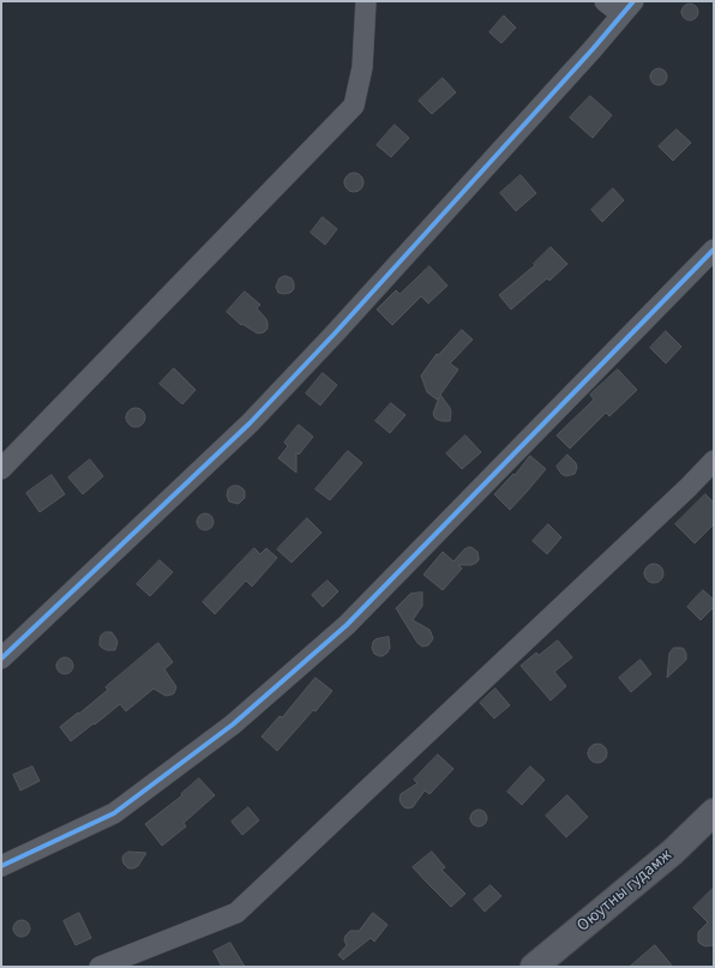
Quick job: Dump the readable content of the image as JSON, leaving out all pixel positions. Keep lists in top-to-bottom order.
{
  "streets": {
    "street": ["Оюутны гудамж"]
  }
}
